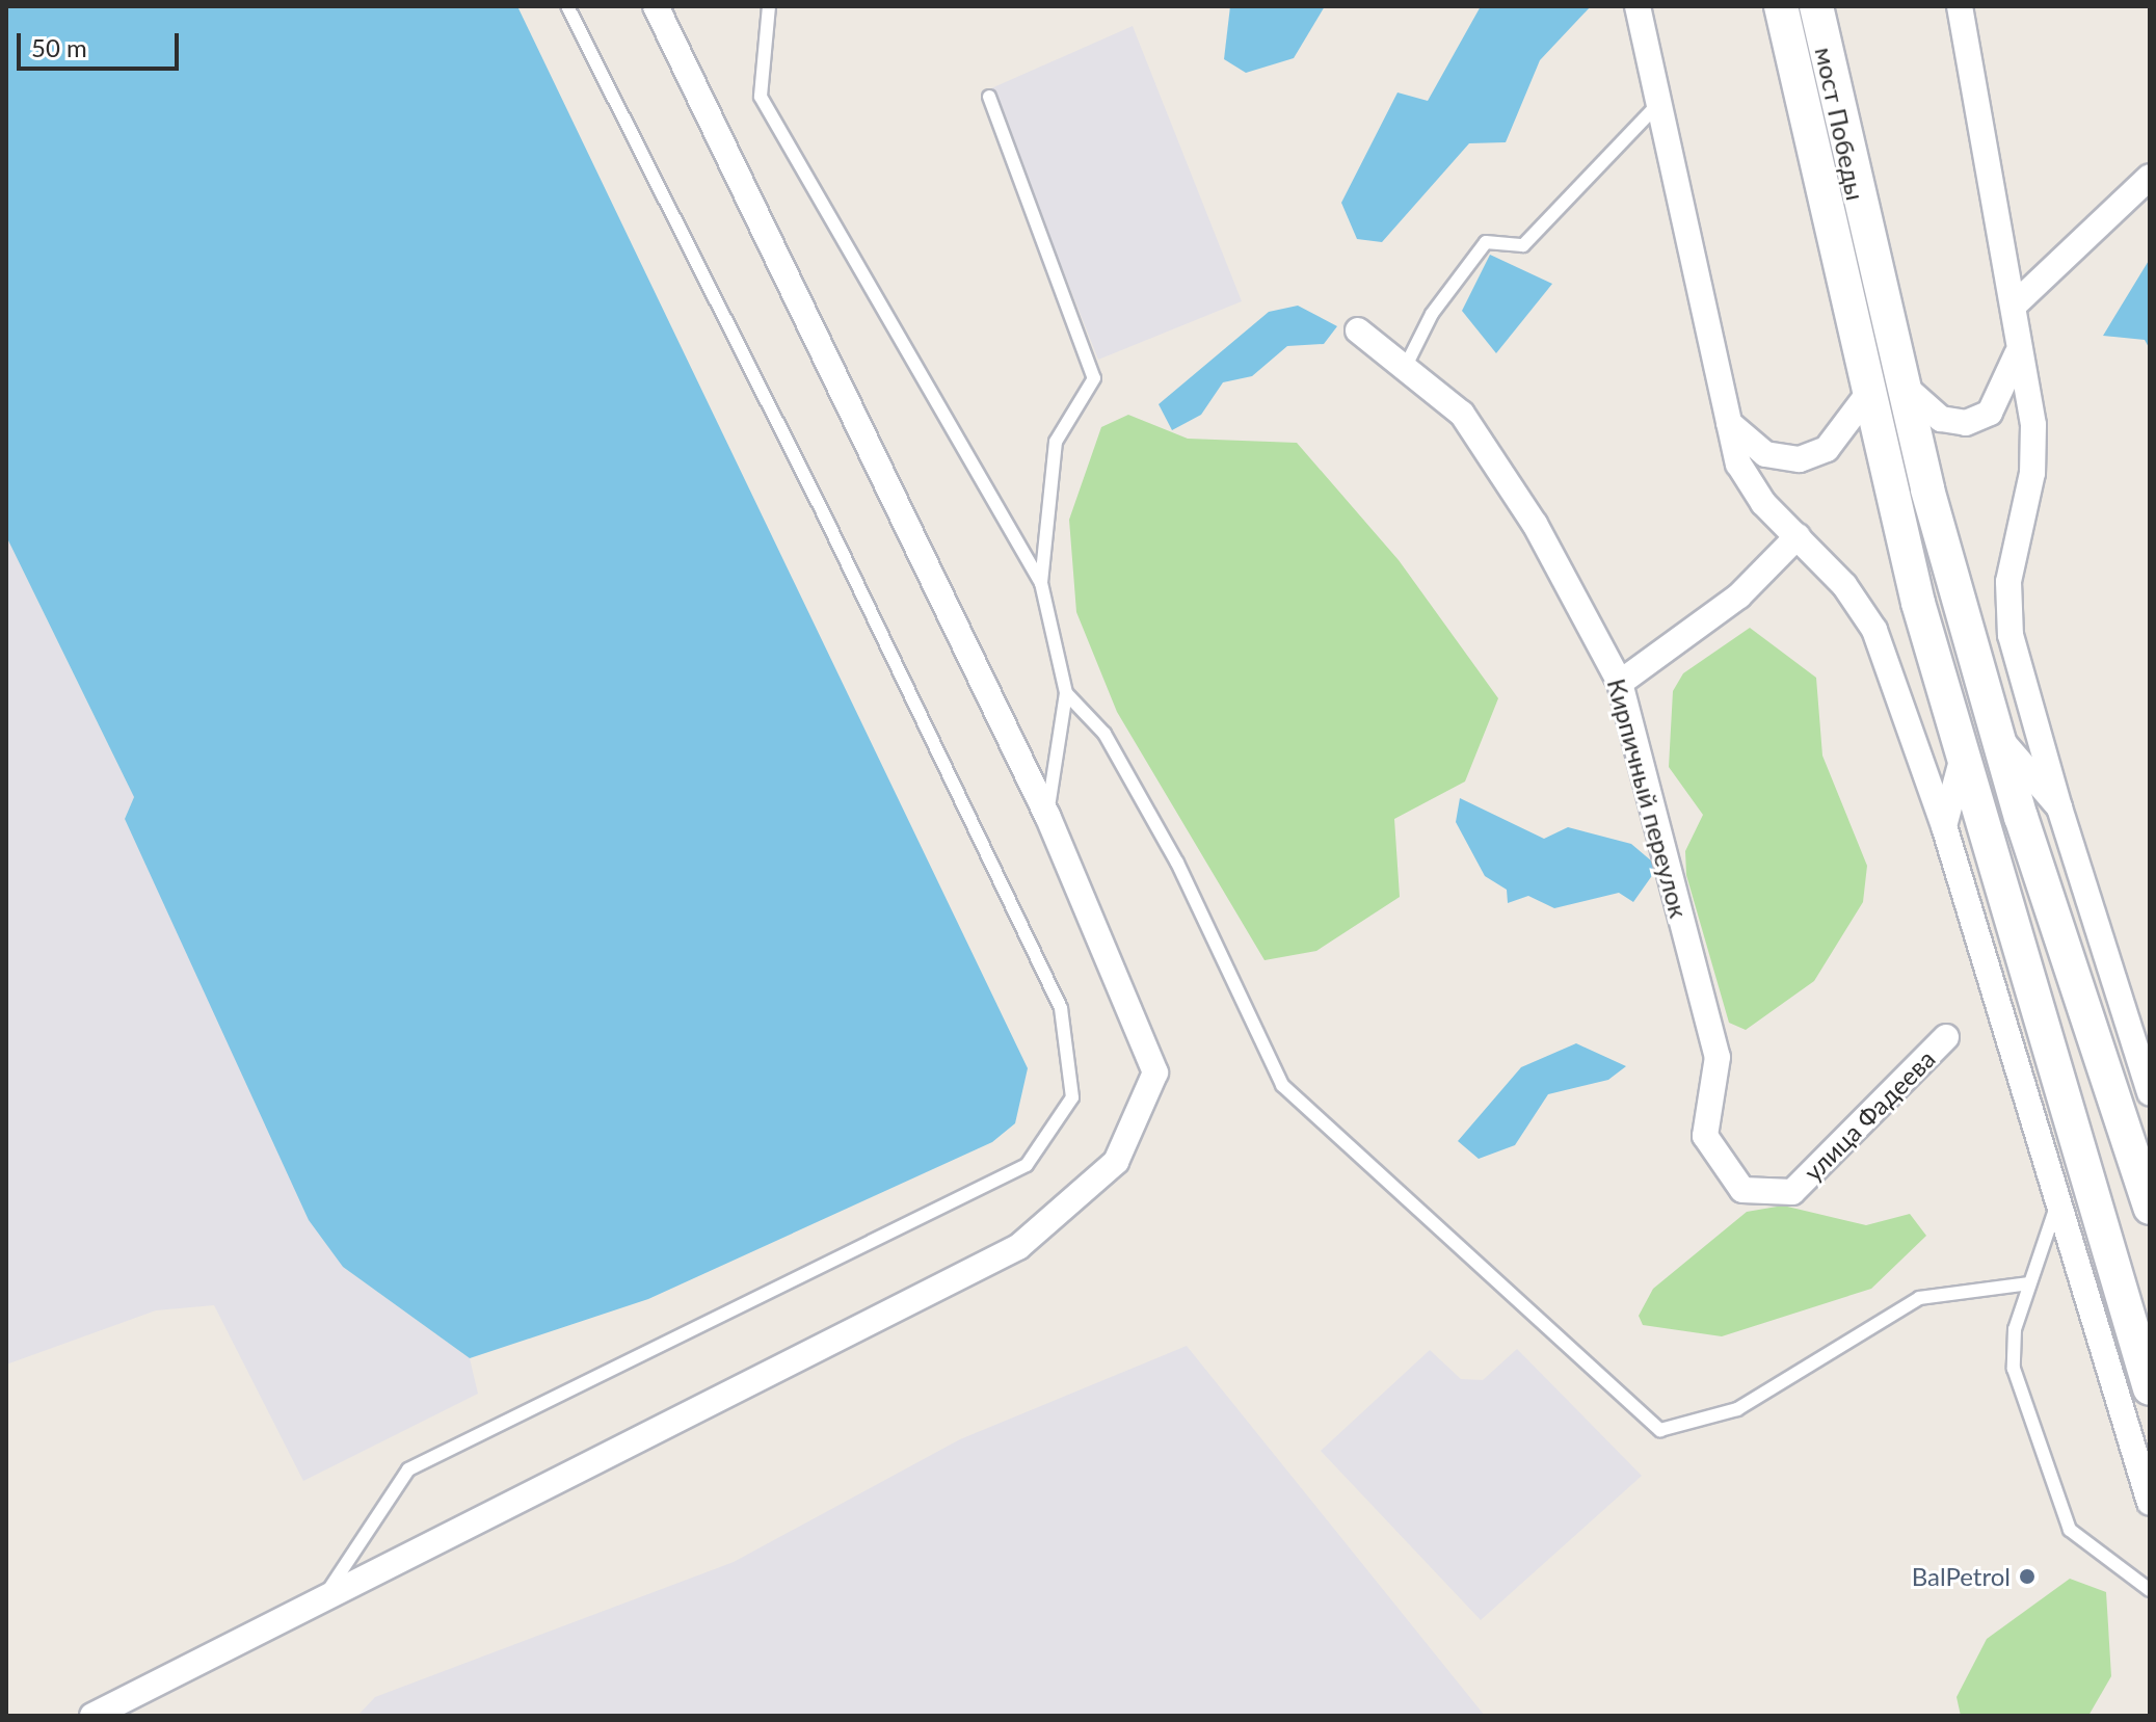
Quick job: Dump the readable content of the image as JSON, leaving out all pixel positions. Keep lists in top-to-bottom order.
{
  "streets": {
    "main road": ["мост Победы"],
    "street": ["Кирпичный переулок", "улица Фадеева"]
  },
  "crossings": [
    ["Кирпичный переулок", "улица Фадеева"]
  ],
  "places": ["BalPetrol"],
  "scale_bar": "50 m"
}
